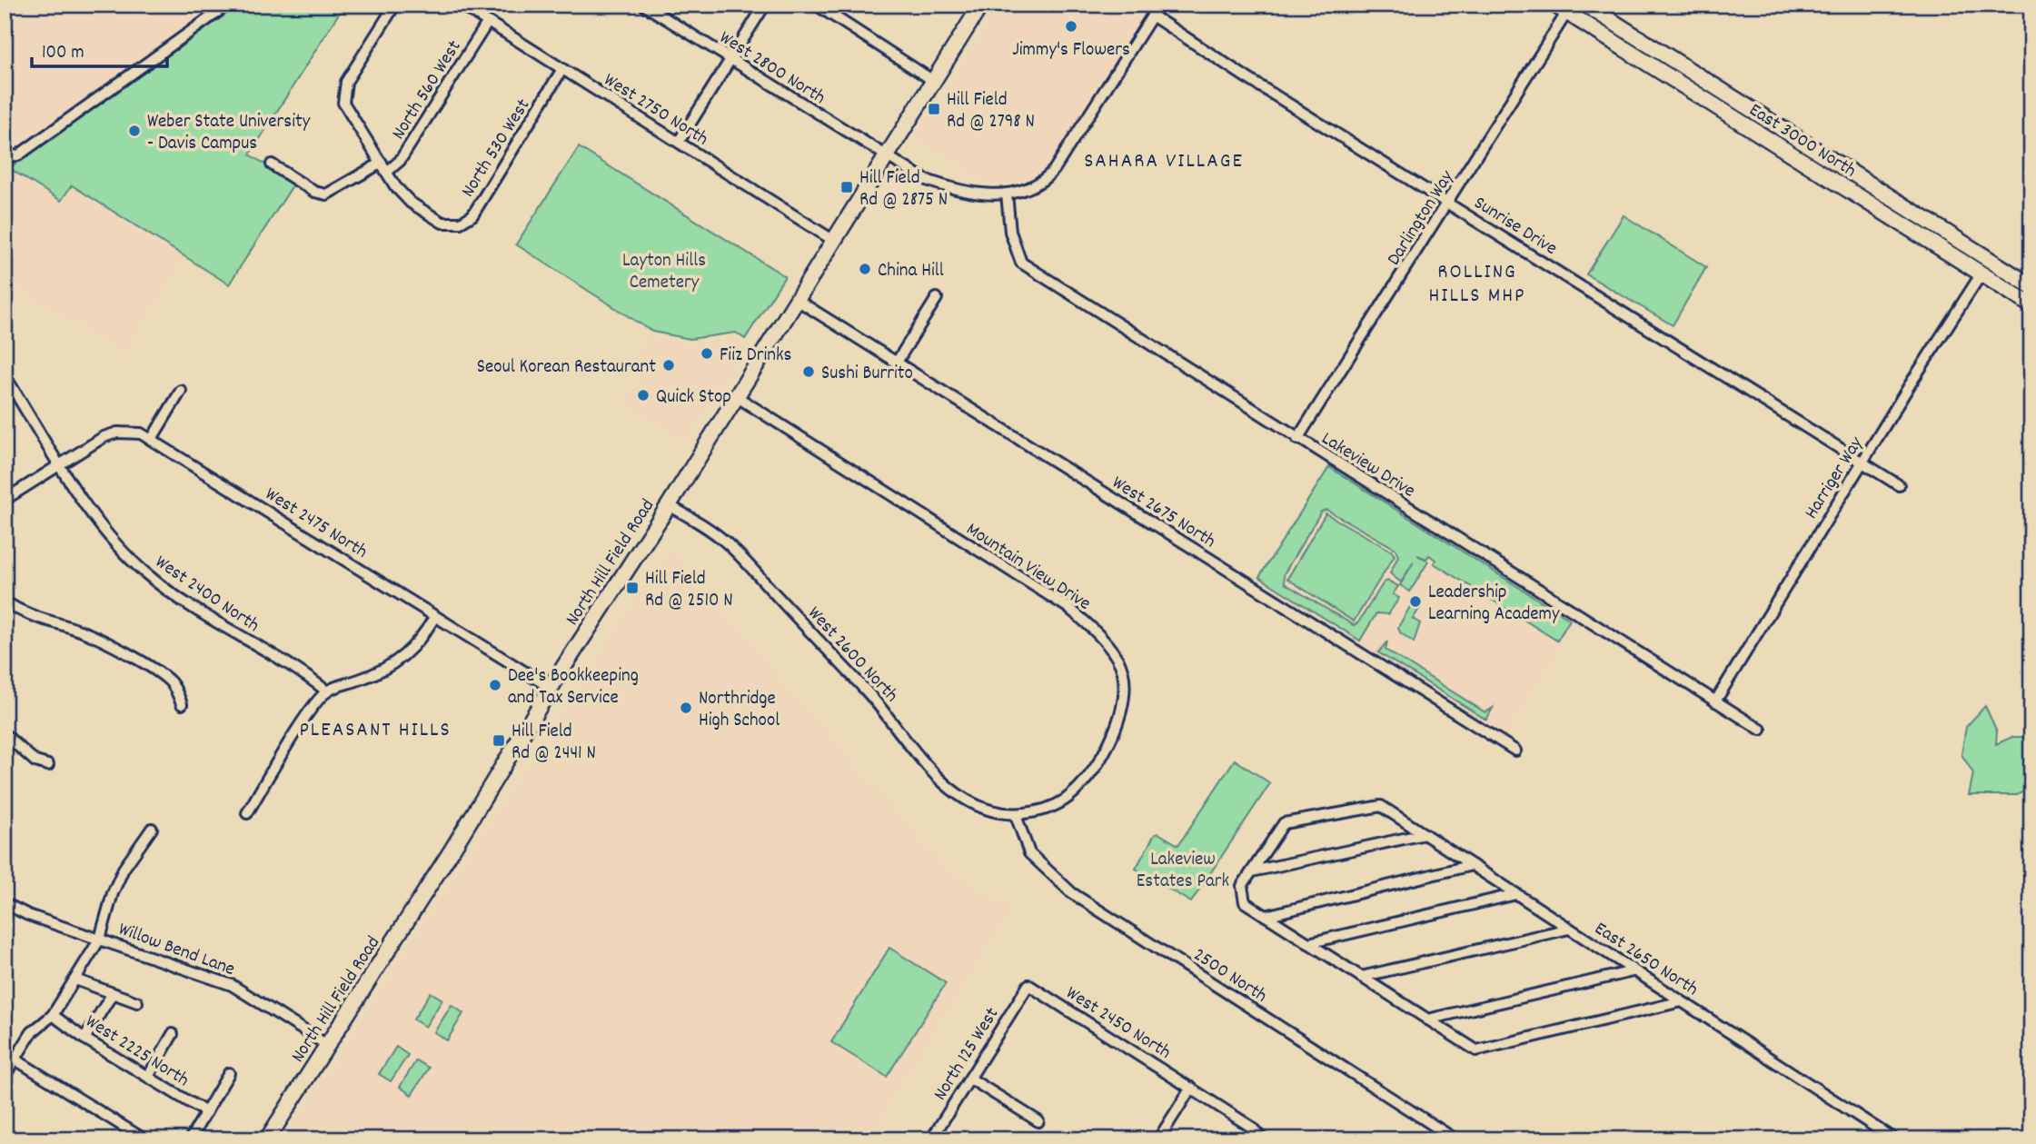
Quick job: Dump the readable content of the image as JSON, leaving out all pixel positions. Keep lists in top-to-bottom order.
{
  "streets": {
    "main road": ["East 3000 North", "North Hill Field Road"],
    "street": [
      "West 2800 North",
      "North 560 West",
      "West 2750 North",
      "North 530 West",
      "Darlington Way",
      "Sunrise Drive",
      "Lakeview Drive",
      "Harriger Way",
      "West 2675 North",
      "West 2475 North",
      "Mountain View Drive",
      "West 2400 North",
      "West 2600 North",
      "Willow Bend Lane",
      "East 2650 North",
      "2500 North",
      "West 2450 North",
      "West 2225 North",
      "North 125 West"
    ]
  },
  "crossings": [
    ["West 2800 North", "Sunrise Drive"],
    ["West 2800 North", "Lakeview Drive"],
    ["West 2800 North", "North Hill Field Road"],
    ["North 560 West", "West 2750 North"],
    ["North 560 West", "North 530 West"],
    ["West 2750 North", "North 530 West"],
    ["West 2750 North", "North Hill Field Road"],
    ["East 3000 North", "Darlington Way"],
    ["East 3000 North", "Harriger Way"],
    ["Darlington Way", "Sunrise Drive"],
    ["Darlington Way", "Lakeview Drive"],
    ["Sunrise Drive", "Harriger Way"],
    ["Lakeview Drive", "Harriger Way"],
    ["West 2675 North", "North Hill Field Road"],
    ["West 2475 North", "North Hill Field Road"],
    ["West 2475 North", "West 2400 North"],
    ["North Hill Field Road", "Mountain View Drive"],
    ["North Hill Field Road", "West 2600 North"],
    ["North Hill Field Road", "Willow Bend Lane"],
    ["Mountain View Drive", "West 2600 North"],
    ["Mountain View Drive", "2500 North"],
    ["West 2600 North", "2500 North"],
    ["West 2450 North", "North 125 West"]
  ],
  "districts": ["SAHARA VILLAGE", "ROLLING HILLS MHP", "PLEASANT HILLS"],
  "parks": ["Layton Hills Cemetery", "Lakeview Estates Park"],
  "places": {
    "other": [
      "Jimmy's Flowers",
      "Weber State University - Davis Campus",
      "China Hill",
      "Fiiz Drinks",
      "Seoul Korean Restaurant",
      "Sushi Burrito",
      "Quick Stop",
      "Leadership Learning Academy",
      "Dee's Bookkeeping and Tax Service",
      "Northridge High School"
    ],
    "transit": [
      "Hill Field Rd @ 2798 N",
      "Hill Field Rd @ 2875 N",
      "Hill Field Rd @ 2510 N",
      "Hill Field Rd @ 2441 N"
    ]
  },
  "scale_bar": "100 m"
}
